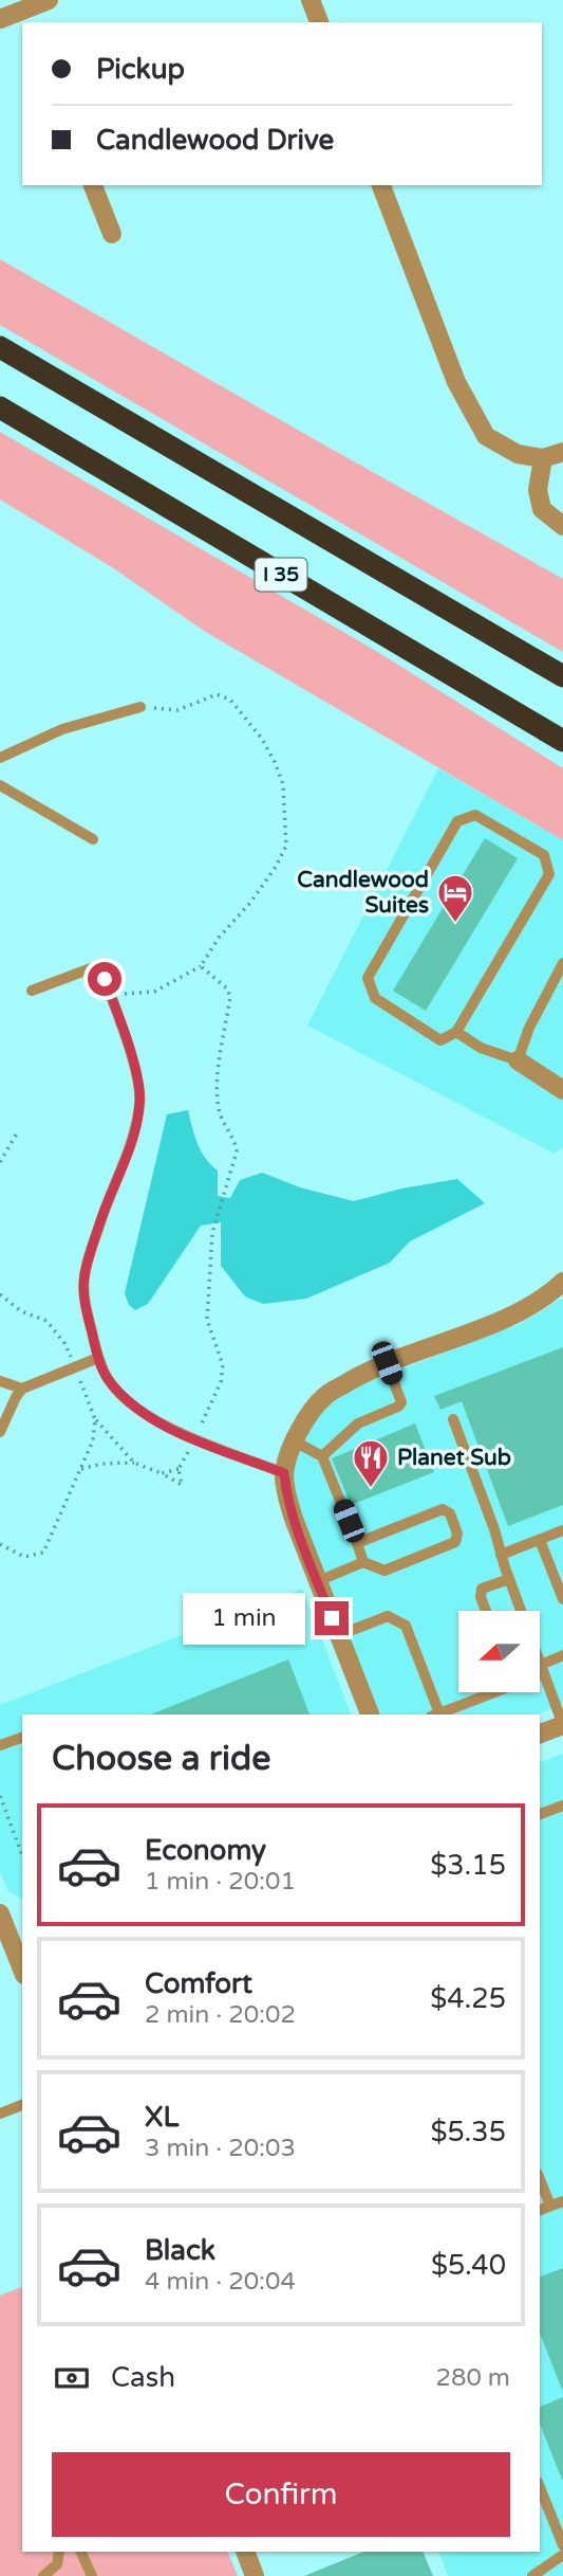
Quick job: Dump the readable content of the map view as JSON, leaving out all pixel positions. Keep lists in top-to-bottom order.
{
  "streets": {
    "highway": ["I 35"]
  },
  "places": {
    "hotel": ["Candlewood Suites"],
    "restaurant": ["Planet Sub"]
  },
  "north": "left",
  "page": {
    "banner": ["Pickup", "Candlewood Drive"],
    "bubble": "1 min",
    "heading": "Choose a ride",
    "list": [
      {
        "name": "Economy",
        "note": "1 min · 20:01",
        "value": "$3.15"
      },
      {
        "name": "Comfort",
        "note": "2 min · 20:02",
        "value": "$4.25"
      },
      {
        "name": "XL",
        "note": "3 min · 20:03",
        "value": "$5.35"
      },
      {
        "name": "Black",
        "note": "4 min · 20:04",
        "value": "$5.40"
      }
    ],
    "pay": ["Cash", "280 m"],
    "buttons": "Confirm"
  }
}
